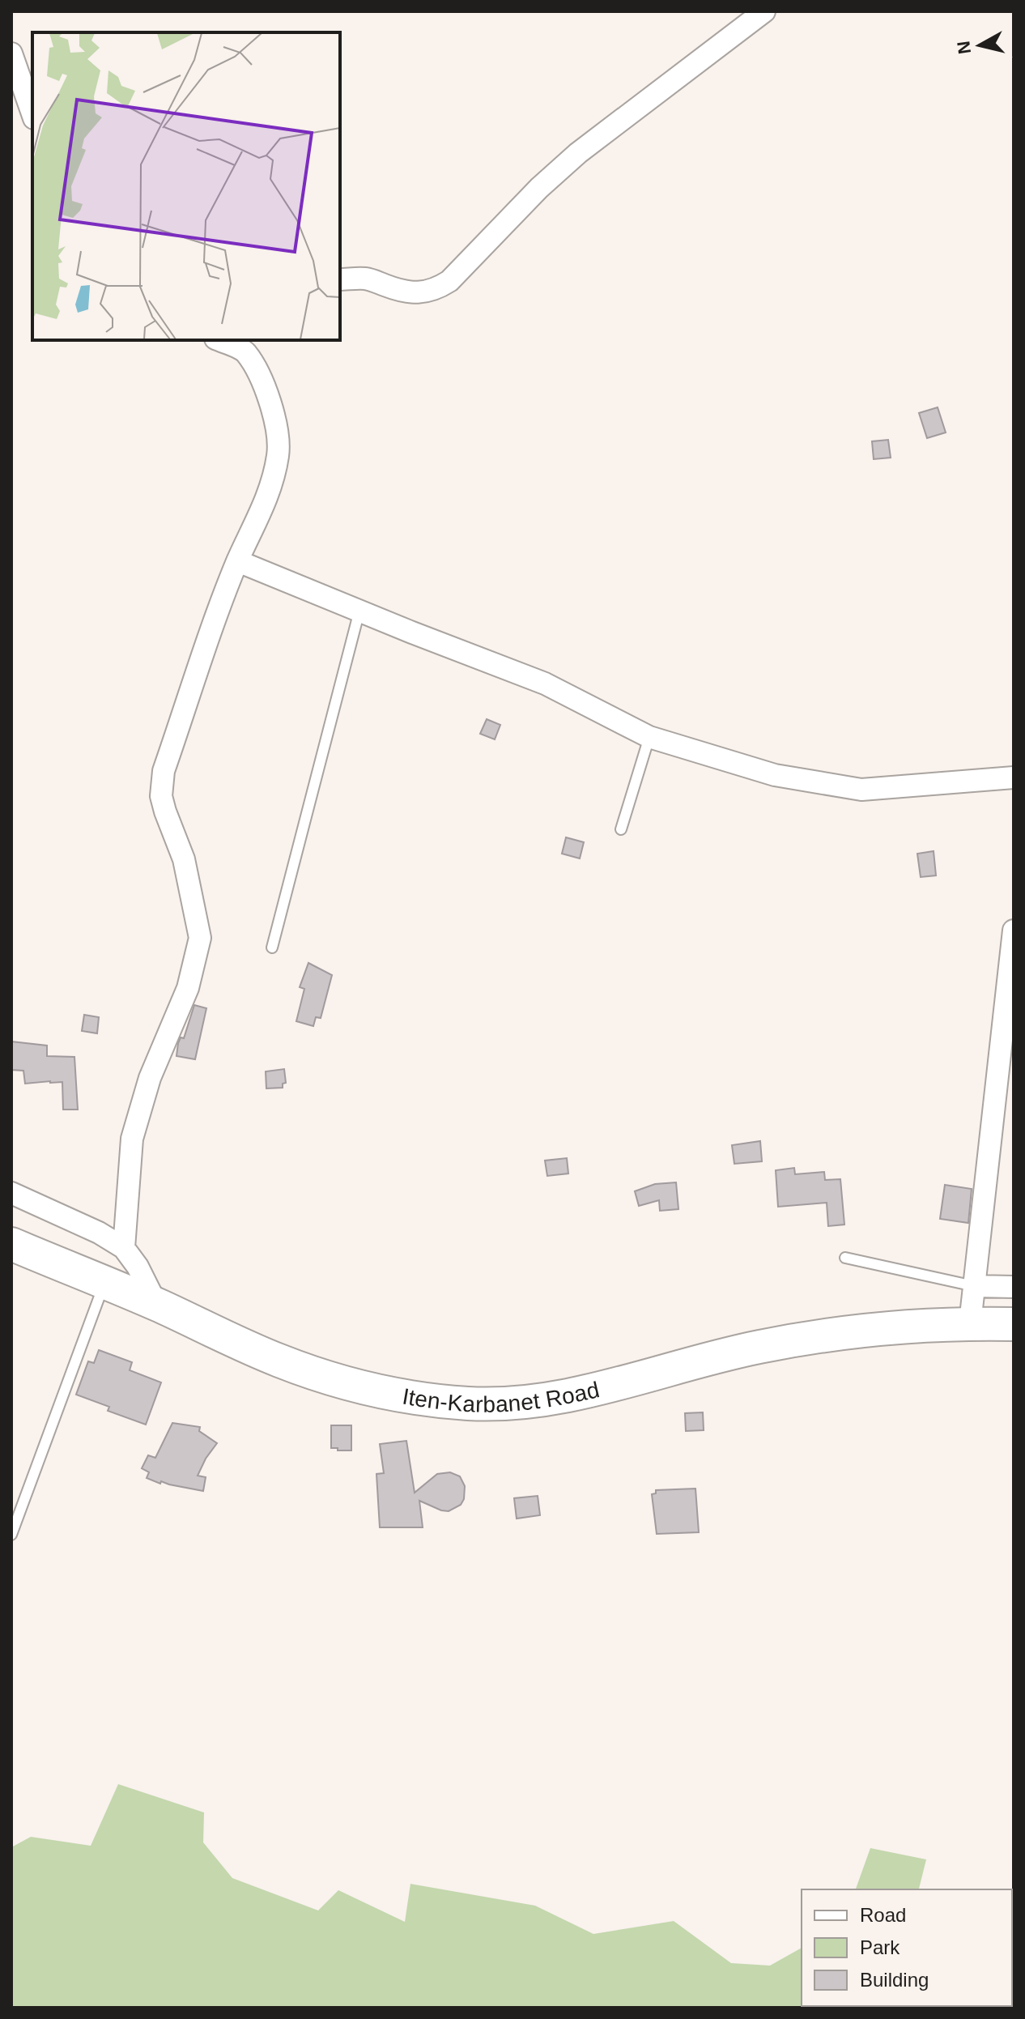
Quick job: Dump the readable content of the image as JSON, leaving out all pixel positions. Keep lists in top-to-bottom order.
{
  "streets": {
    "main road": ["Iten-Karbanet Road"]
  },
  "legend": ["Road", "Park", "Building"],
  "north": "left"
}
